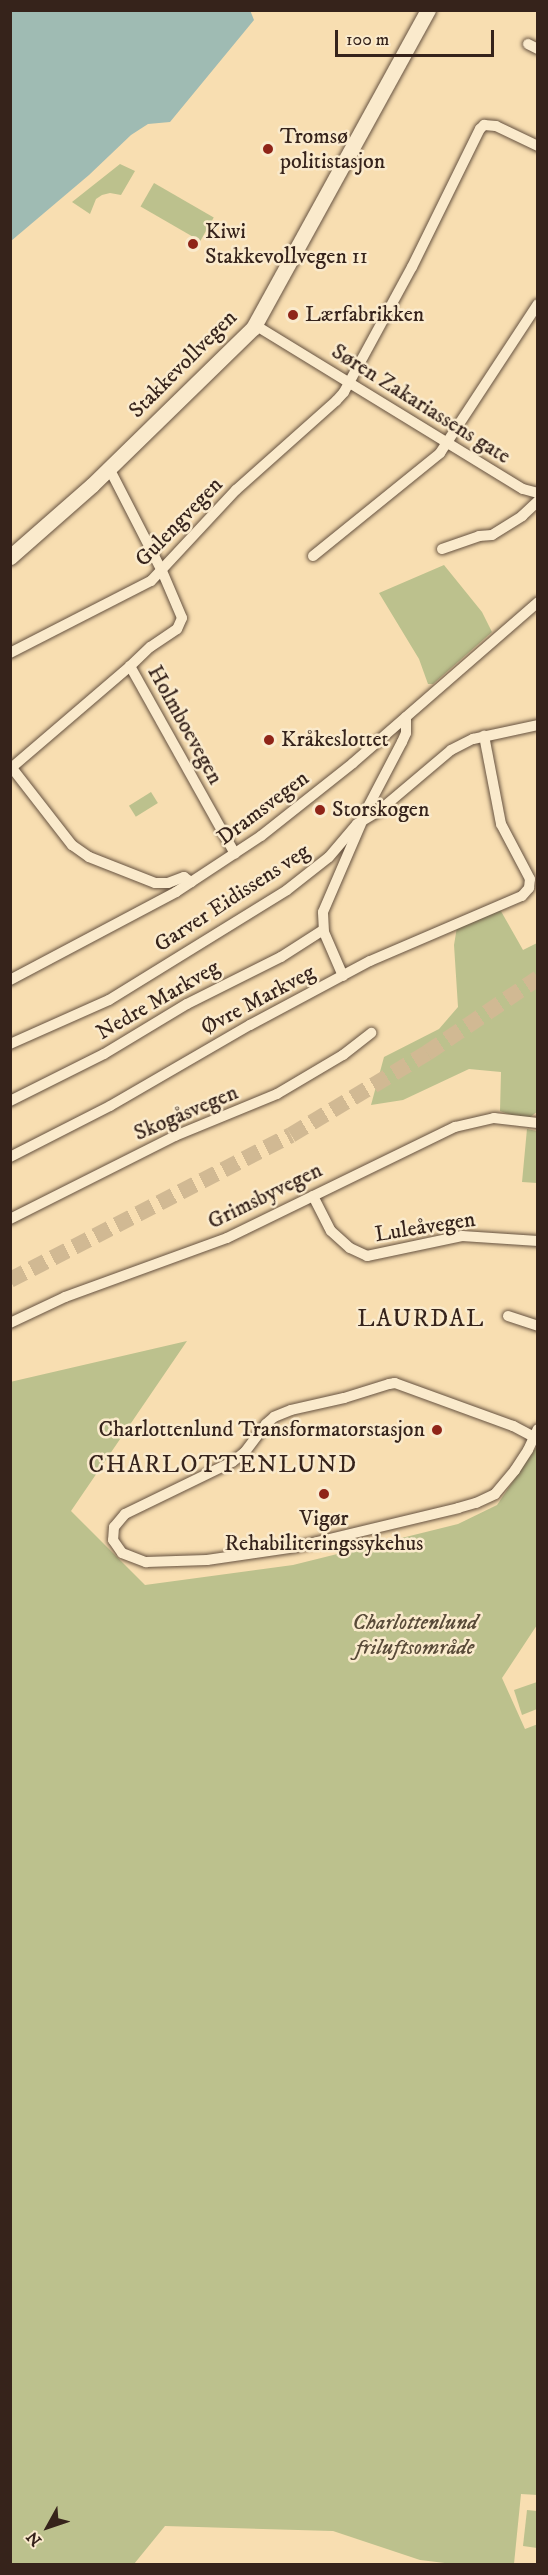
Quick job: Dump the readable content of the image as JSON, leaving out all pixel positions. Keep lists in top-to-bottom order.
{
  "streets": {
    "street": [
      "Stakkevollvegen",
      "Søren Zakariassens gate",
      "Gulengvegen",
      "Holmboevegen",
      "Dramsvegen",
      "Garver Eidissens veg",
      "Nedre Markveg",
      "Øvre Markveg",
      "Skogåsvegen",
      "Grimsbyvegen",
      "Luleåvegen"
    ]
  },
  "crossings": [
    ["Stakkevollvegen", "Søren Zakariassens gate"],
    ["Stakkevollvegen", "Holmboevegen"],
    ["Søren Zakariassens gate", "Gulengvegen"],
    ["Gulengvegen", "Holmboevegen"],
    ["Holmboevegen", "Dramsvegen"],
    ["Garver Eidissens veg", "Øvre Markveg"],
    ["Grimsbyvegen", "Luleåvegen"]
  ],
  "districts": ["LAURDAL", "CHARLOTTENLUND"],
  "parks": ["Charlottenlund friluftsområde"],
  "places": [
    "Tromsø politistasjon",
    "Kiwi Stakkevollvegen 11",
    "Lærfabrikken",
    "Kråkeslottet",
    "Storskogen",
    "Charlottenlund Transformatorstasjon",
    "Vigør Rehabiliteringssykehus"
  ],
  "scale_bar": "100 m",
  "north": "bottom left"
}
